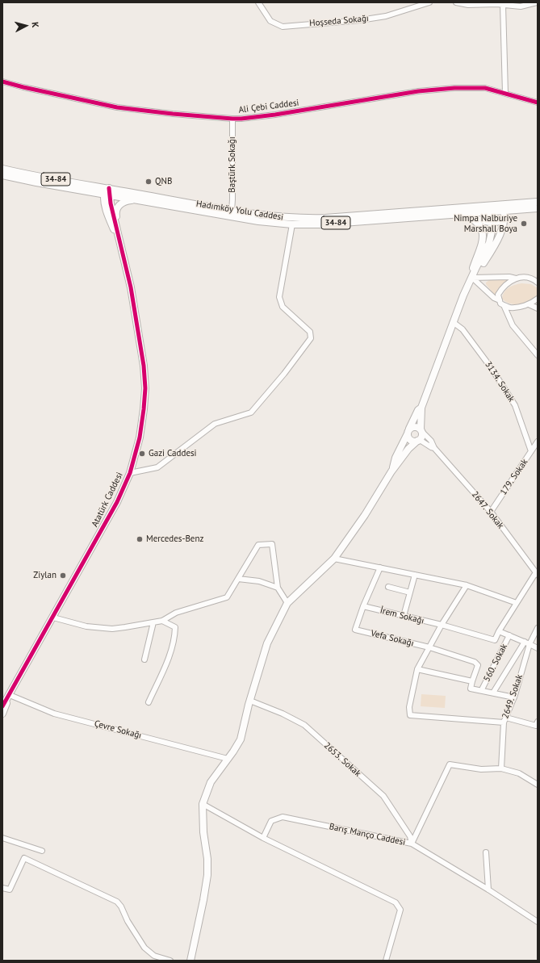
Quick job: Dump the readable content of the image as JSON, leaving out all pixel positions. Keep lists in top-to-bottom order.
{
  "streets": {
    "main road": ["34-84", "Hadımköy Yolu Caddesi", "Atatürk Caddesi"],
    "street": [
      "Hoşseda Sokağı",
      "Ali Çebi Caddesi",
      "Baştürk Sokağı",
      "3134. Sokak",
      "179. Sokak",
      "2647. Sokak",
      "İrem Sokağı",
      "Vefa Sokağı",
      "560. Sokak",
      "2649. Sokak",
      "Çevre Sokağı",
      "2653. Sokak",
      "Barış Manço Caddesi"
    ]
  },
  "crossings": [
    ["Ali Çebi Caddesi", "Baştürk Sokağı"],
    ["Baştürk Sokağı", "Hadımköy Yolu Caddesi"],
    ["3134. Sokak", "179. Sokak"],
    ["179. Sokak", "2647. Sokak"],
    ["Atatürk Caddesi", "Çevre Sokağı"],
    ["İrem Sokağı", "Vefa Sokağı"],
    ["2653. Sokak", "Barış Manço Caddesi"]
  ],
  "places": [
    "QNB",
    "Nimpa Nalburiye Marshall Boya",
    "Gazi Caddesi",
    "Mercedes-Benz",
    "Ziylan"
  ],
  "north": "right"
}
